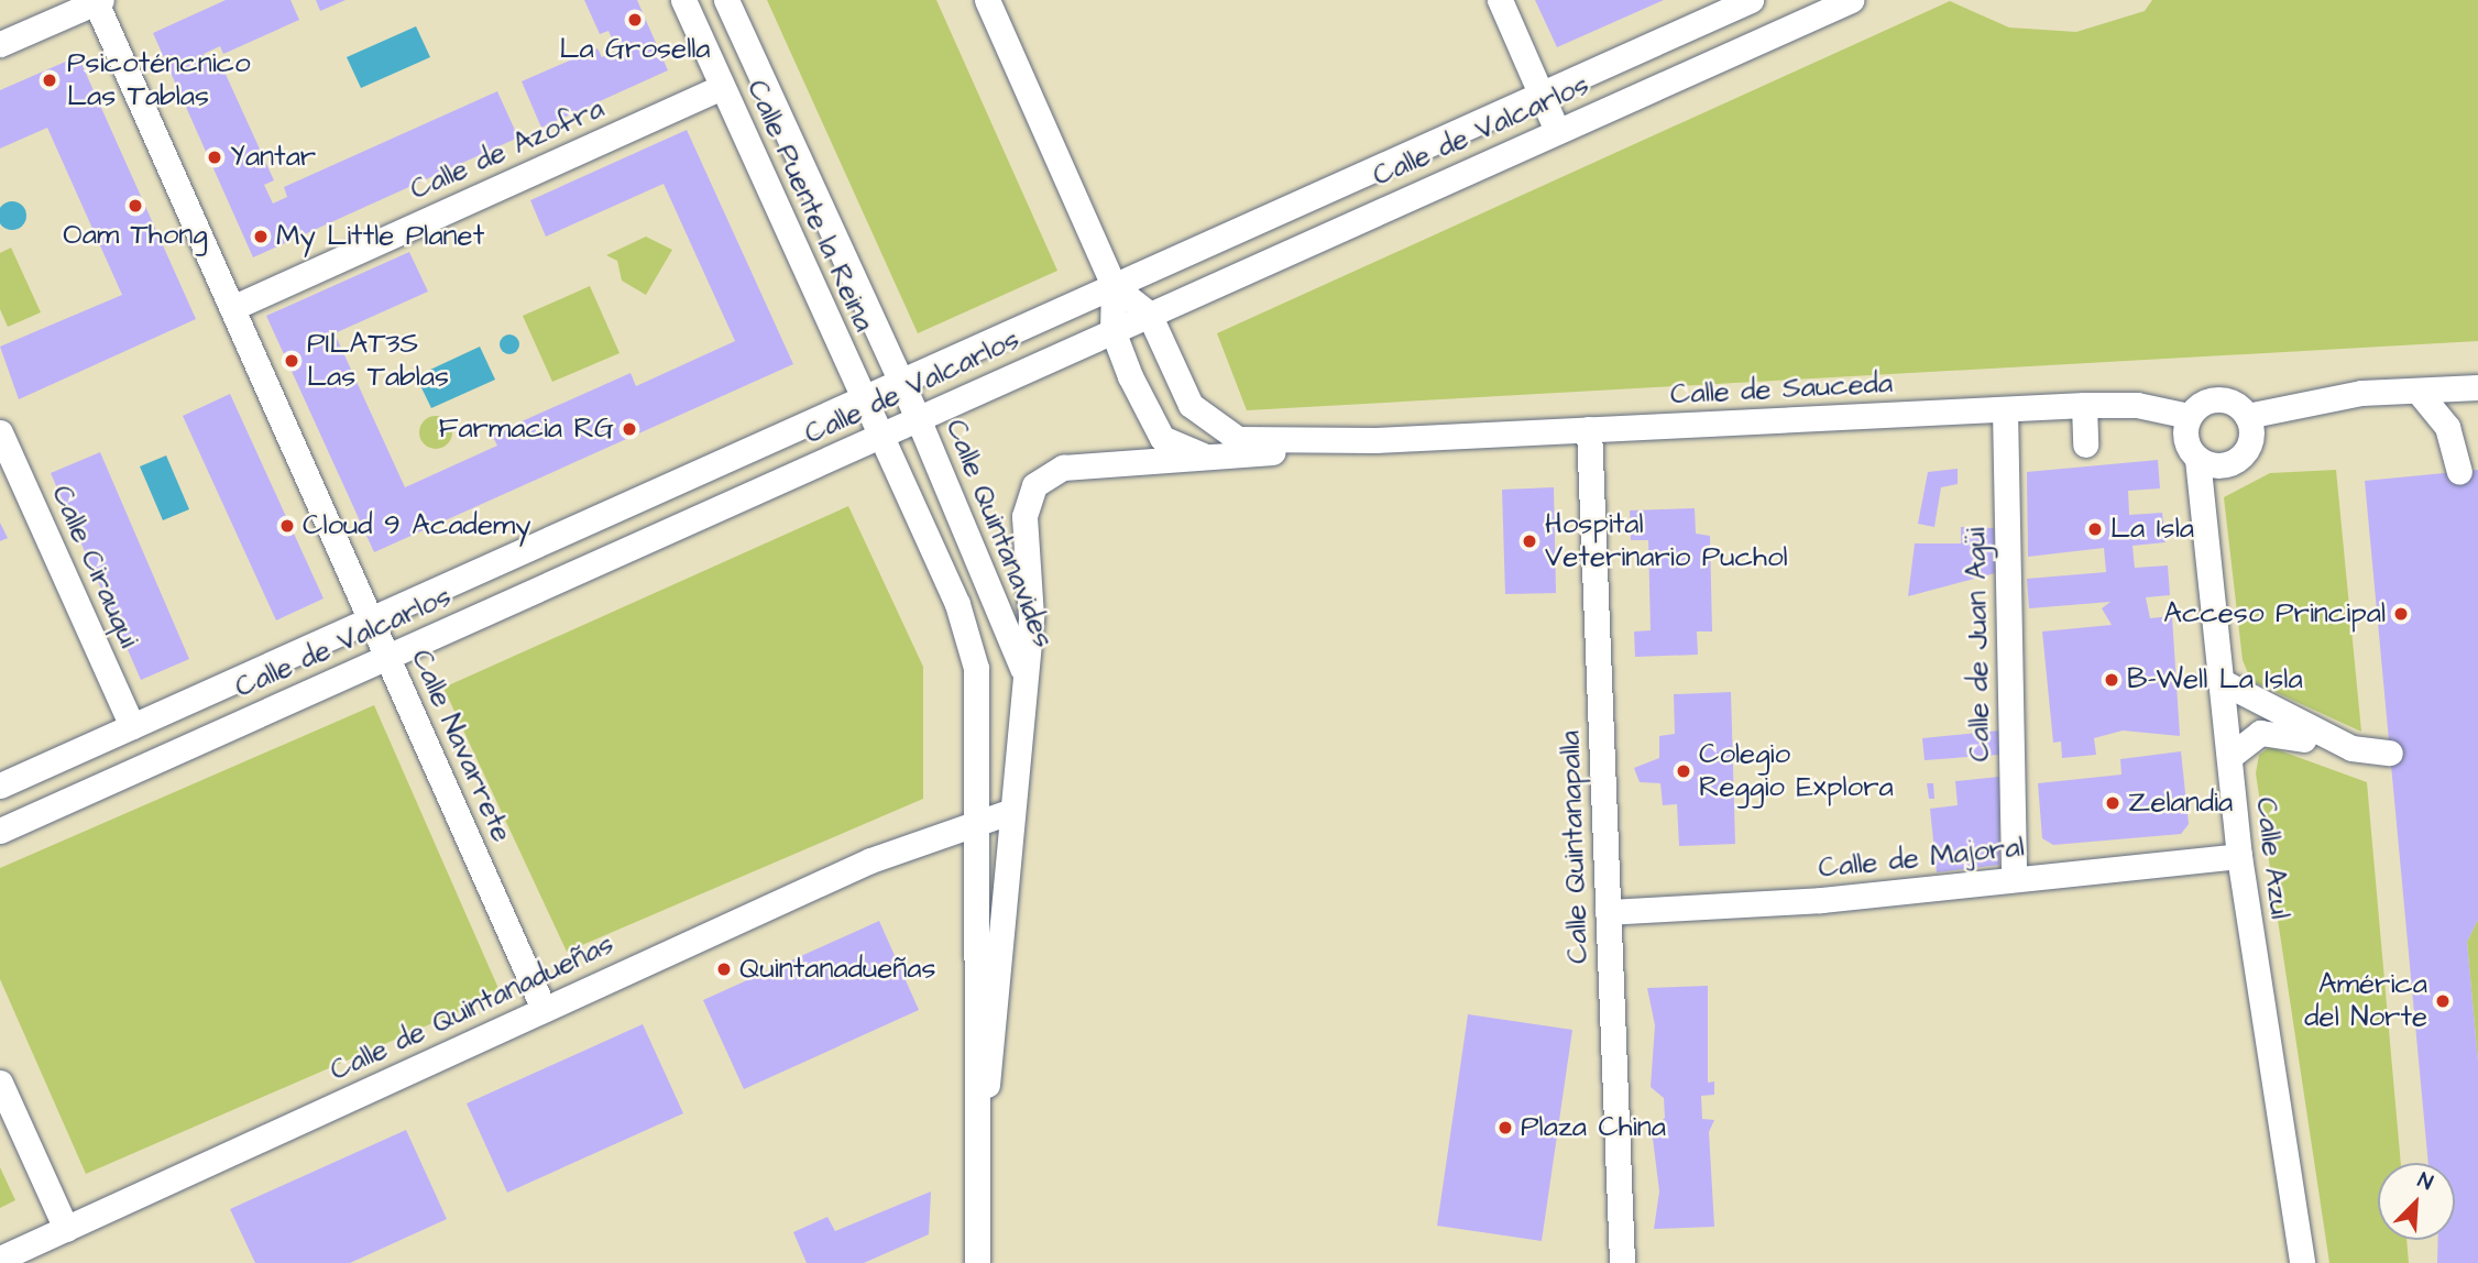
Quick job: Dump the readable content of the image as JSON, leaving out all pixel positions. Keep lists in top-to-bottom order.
{
  "streets": {
    "street": [
      "Calle de Valcarlos",
      "Calle de Azofra",
      "Calle Puente la Reina",
      "Calle de Sauceda",
      "Calle Quintanavides",
      "Calle Cirauqui",
      "Calle de Juan Agüi",
      "Calle Navarrete",
      "Calle Quintanapalla",
      "Calle de Majoral",
      "Calle Azul",
      "Calle de Quintanadueñas"
    ]
  },
  "crossings": [
    ["Calle de Valcarlos", "Calle Puente la Reina"],
    ["Calle de Valcarlos", "Calle de Sauceda"],
    ["Calle de Valcarlos", "Calle Quintanavides"],
    ["Calle de Valcarlos", "Calle Cirauqui"],
    ["Calle de Valcarlos", "Calle Navarrete"],
    ["Calle de Azofra", "Calle Puente la Reina"],
    ["Calle de Azofra", "Calle Navarrete"],
    ["Calle Puente la Reina", "Calle Quintanavides"],
    ["Calle de Sauceda", "Calle Quintanavides"],
    ["Calle de Sauceda", "Calle de Juan Agüi"],
    ["Calle de Sauceda", "Calle Quintanapalla"],
    ["Calle de Sauceda", "Calle Azul"],
    ["Calle Quintanavides", "Calle de Quintanadueñas"],
    ["Calle de Juan Agüi", "Calle de Majoral"],
    ["Calle Navarrete", "Calle de Quintanadueñas"],
    ["Calle Quintanapalla", "Calle de Majoral"],
    ["Calle de Majoral", "Calle Azul"]
  ],
  "places": [
    "La Grosella",
    "Psicoténcnico Las Tablas",
    "Yantar",
    "Oam Thong",
    "My Little Planet",
    "PILAT3S Las Tablas",
    "Farmacia RG",
    "Cloud 9 Academy",
    "La Isla",
    "Hospital Veterinario Puchol",
    "Acceso Principal",
    "B-Well La Isla",
    "Colegio Reggio Explora",
    "Zelandia",
    "Quintanadueñas",
    "América del Norte",
    "Plaza China"
  ],
  "north": "top right"
}
